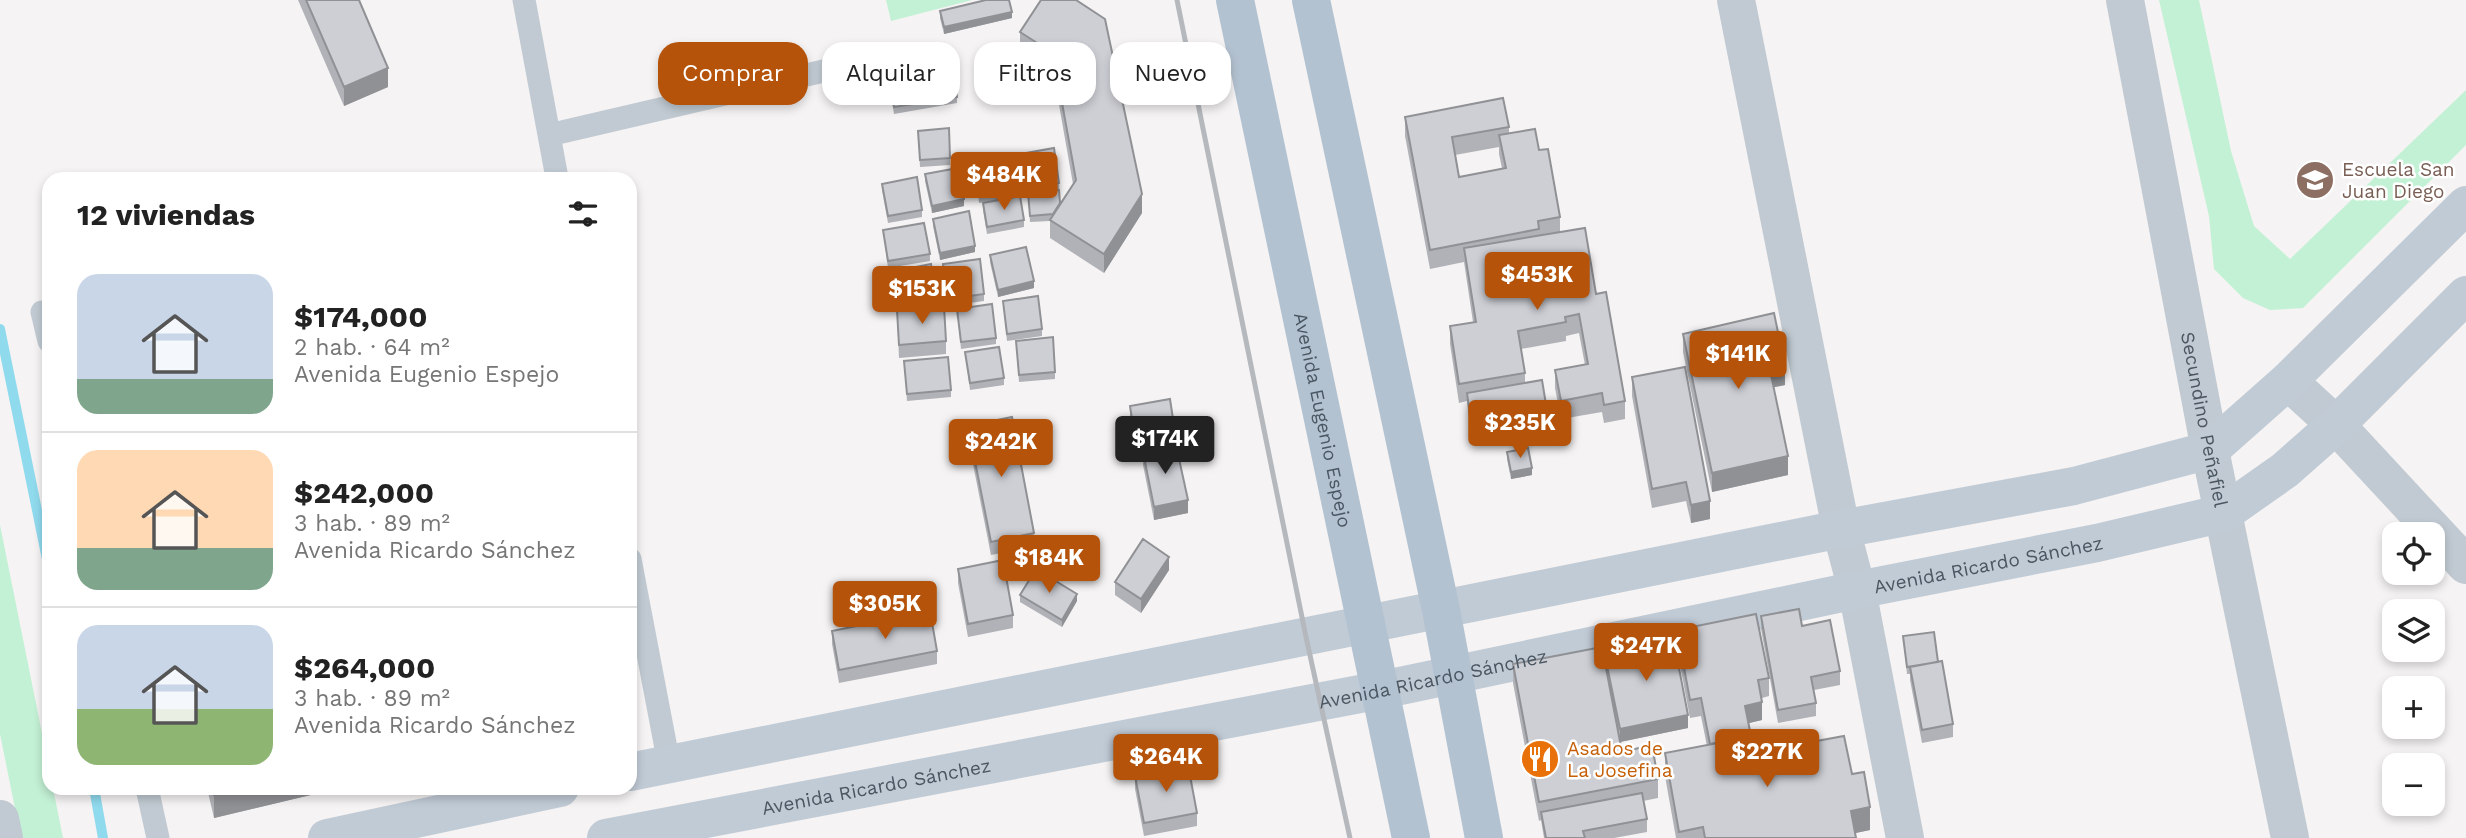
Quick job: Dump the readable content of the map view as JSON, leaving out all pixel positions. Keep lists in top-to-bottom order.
{
  "streets": {
    "main road": ["Avenida Eugenio Espejo", "Avenida Ricardo Sánchez"],
    "street": ["Secundino Peñafiel"]
  },
  "crossings": [
    ["Avenida Eugenio Espejo", "Avenida Ricardo Sánchez"],
    ["Secundino Peñafiel", "Avenida Ricardo Sánchez"]
  ],
  "places": {
    "school or university": ["Escuela San Juan Diego"],
    "restaurant": ["Asados de La Josefina"]
  },
  "page": {
    "chip": [
      "Comprar",
      "Alquilar",
      "Filtros",
      "Nuevo"
    ],
    "price": [
      "$484K",
      "$453K",
      "$153K",
      "$141K",
      "$235K",
      "$174K",
      "$242K",
      "$184K",
      "$305K",
      "$247K",
      "$227K",
      "$264K"
    ],
    "heading": "12 viviendas",
    "list": [
      {
        "name": "$174,000",
        "note": "2 hab. · 64 m² · Avenida Eugenio Espejo"
      },
      {
        "name": "$242,000",
        "note": "3 hab. · 89 m² · Avenida Ricardo Sánchez"
      },
      {
        "name": "$264,000",
        "note": "3 hab. · 89 m² · Avenida Ricardo Sánchez"
      }
    ],
    "map_buttons": ["+", "−"]
  }
}
